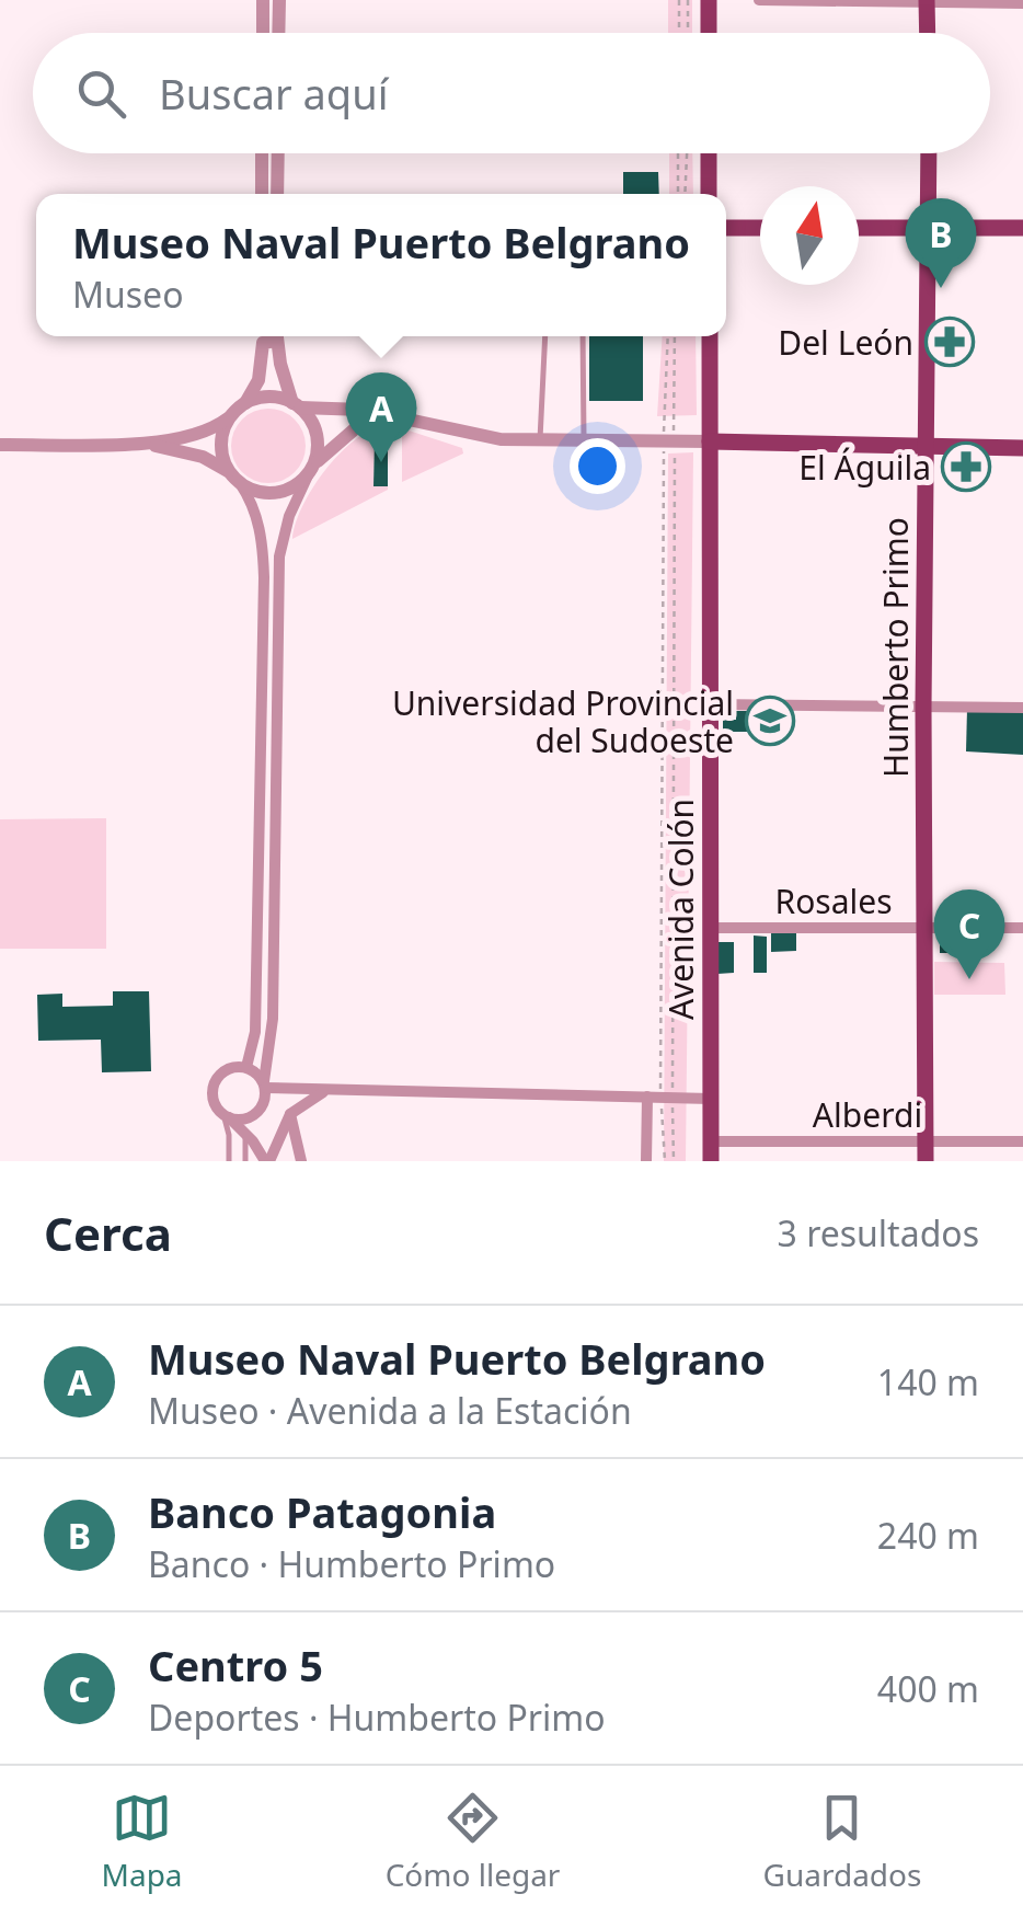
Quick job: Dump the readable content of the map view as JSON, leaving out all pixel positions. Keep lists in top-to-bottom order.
{
  "streets": {
    "main road": ["Humberto Primo", "Avenida Colón"],
    "street": ["Rosales", "Alberdi"]
  },
  "crossings": [
    ["Humberto Primo", "Rosales"],
    ["Humberto Primo", "Alberdi"],
    ["Rosales", "Avenida Colón"],
    ["Avenida Colón", "Alberdi"]
  ],
  "places": {
    "pharmacy": ["Del León", "El Águila"],
    "school or university": ["Universidad Provincial del Sudoeste"]
  },
  "north": "top",
  "page": {
    "search": "Buscar aquí",
    "popup": ["Museo Naval Puerto Belgrano", "Museo"],
    "pins": ["B", "A", "C"],
    "heading": ["Cerca", "3 resultados"],
    "list": [
      {
        "mark": "A",
        "name": "Museo Naval Puerto Belgrano",
        "note": "Museo · Avenida a la Estación",
        "value": "140 m"
      },
      {
        "mark": "B",
        "name": "Banco Patagonia",
        "note": "Banco · Humberto Primo",
        "value": "240 m"
      },
      {
        "mark": "C",
        "name": "Centro 5",
        "note": "Deportes · Humberto Primo",
        "value": "400 m"
      }
    ],
    "nav": ["Mapa", "Cómo llegar", "Guardados"]
  }
}
